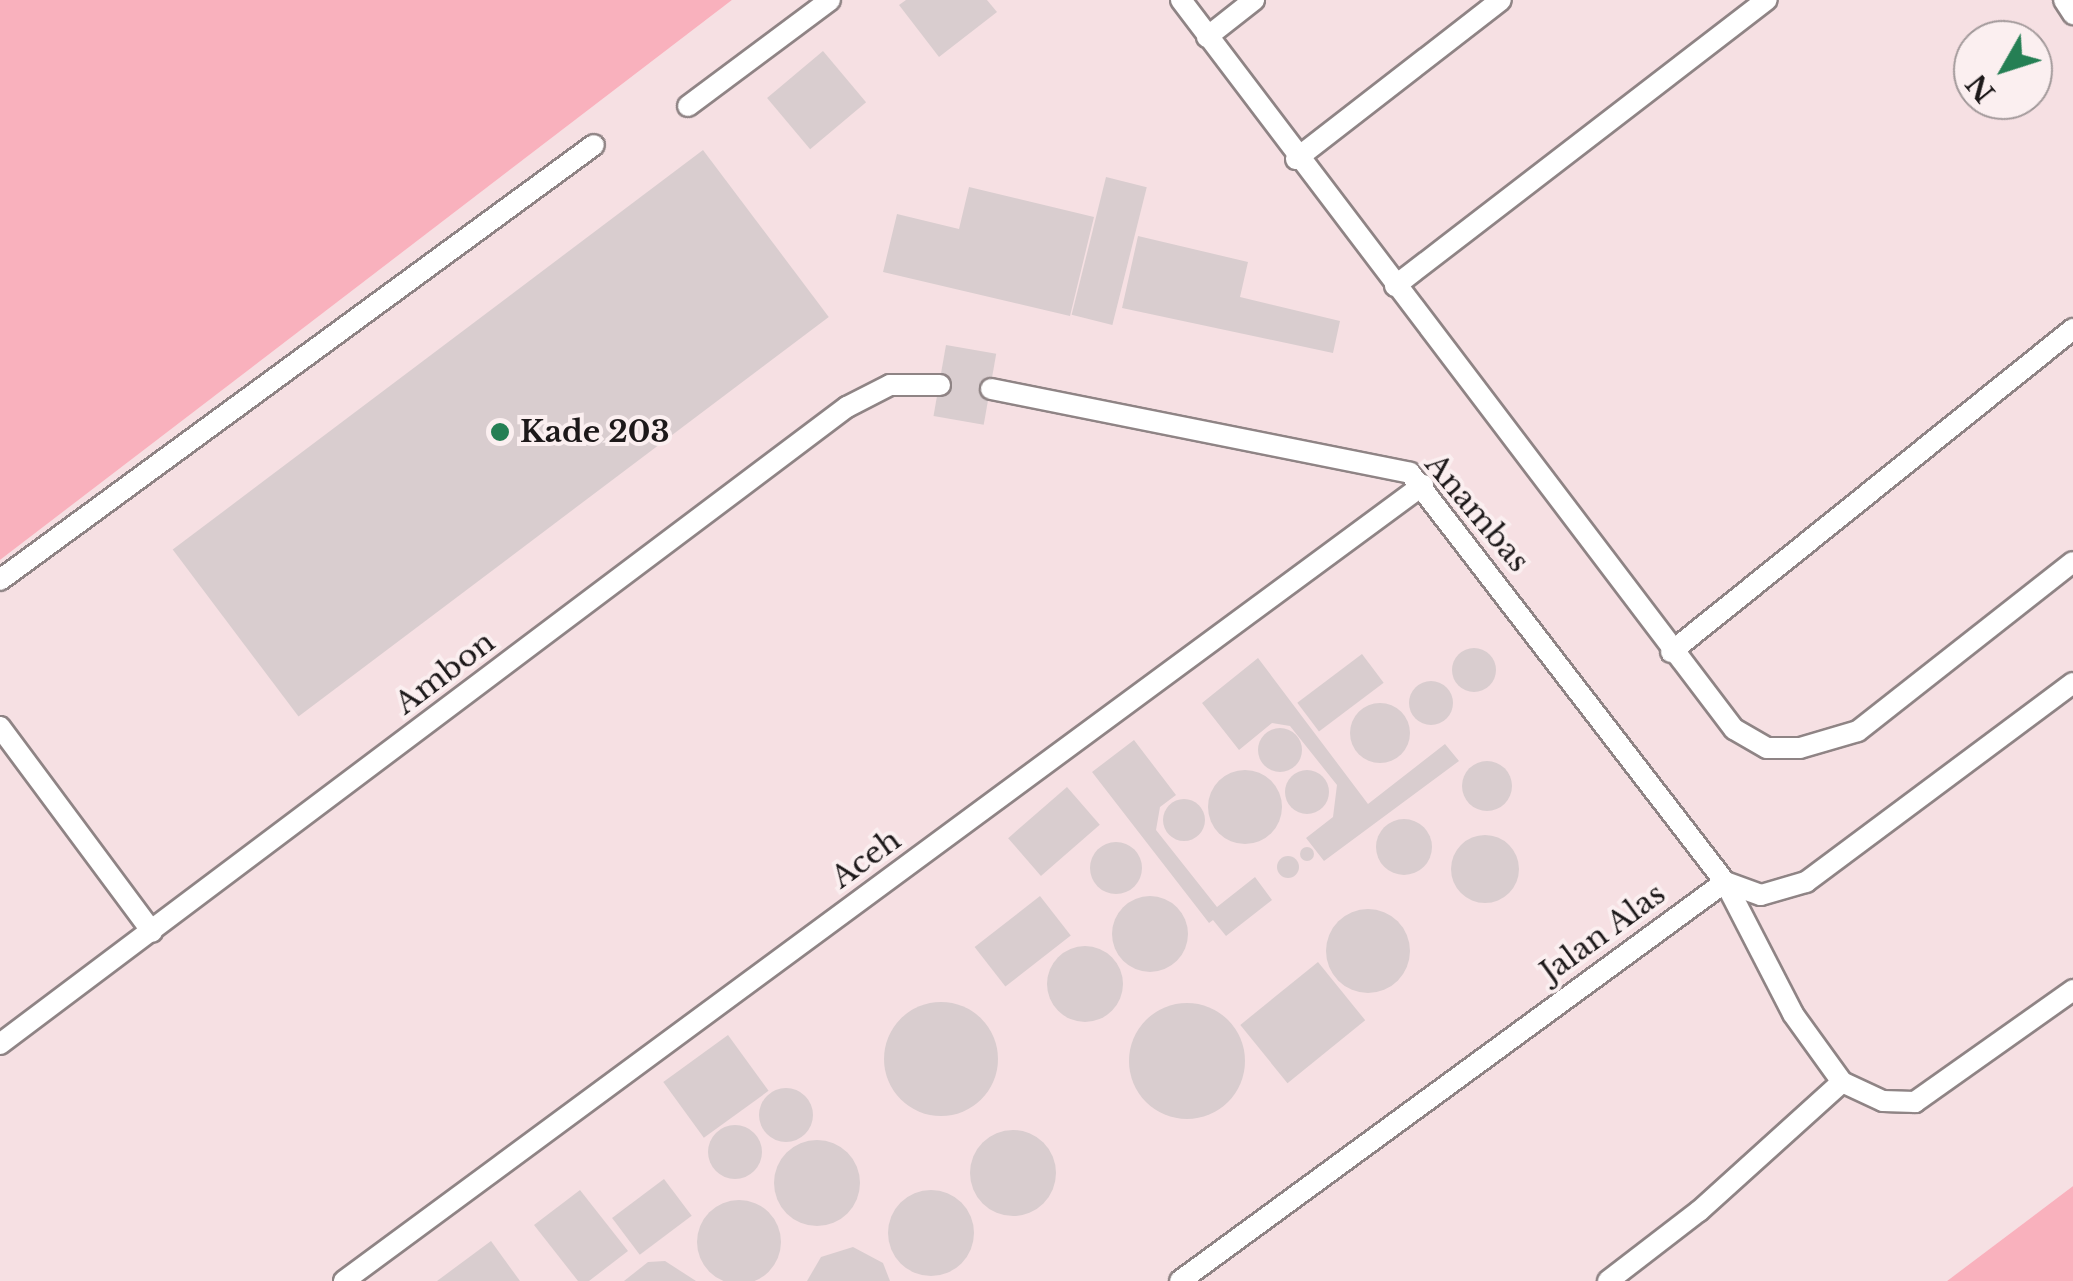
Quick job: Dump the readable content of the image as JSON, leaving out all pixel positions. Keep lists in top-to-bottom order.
{
  "streets": {
    "lane": [
      "Anambas",
      "Ambon",
      "Aceh",
      "Jalan Alas"
    ]
  },
  "crossings": [
    ["Anambas", "Aceh"],
    ["Anambas", "Jalan Alas"]
  ],
  "places": ["Kade 203"],
  "north": "bottom left"
}
